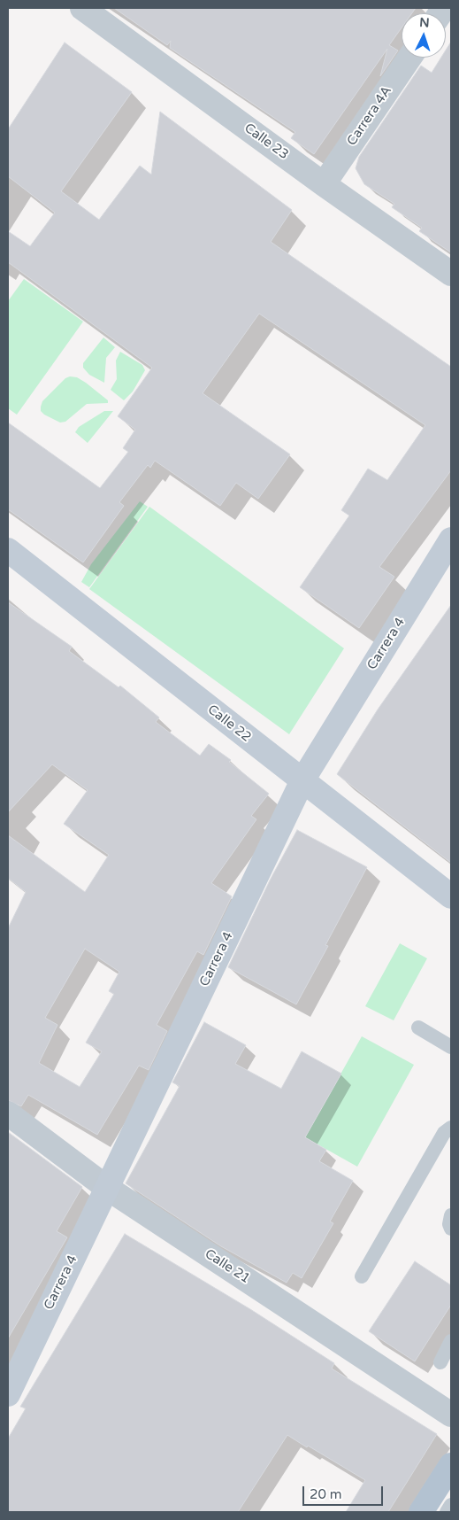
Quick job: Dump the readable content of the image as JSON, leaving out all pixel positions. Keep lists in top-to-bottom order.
{
  "streets": {
    "street": [
      "Carrera 4A",
      "Calle 23",
      "Carrera 4",
      "Calle 22",
      "Calle 21"
    ]
  },
  "crossings": [
    ["Carrera 4A", "Calle 23"],
    ["Carrera 4", "Calle 22"],
    ["Carrera 4", "Calle 21"]
  ],
  "scale_bar": "20 m",
  "north": "top"
}
